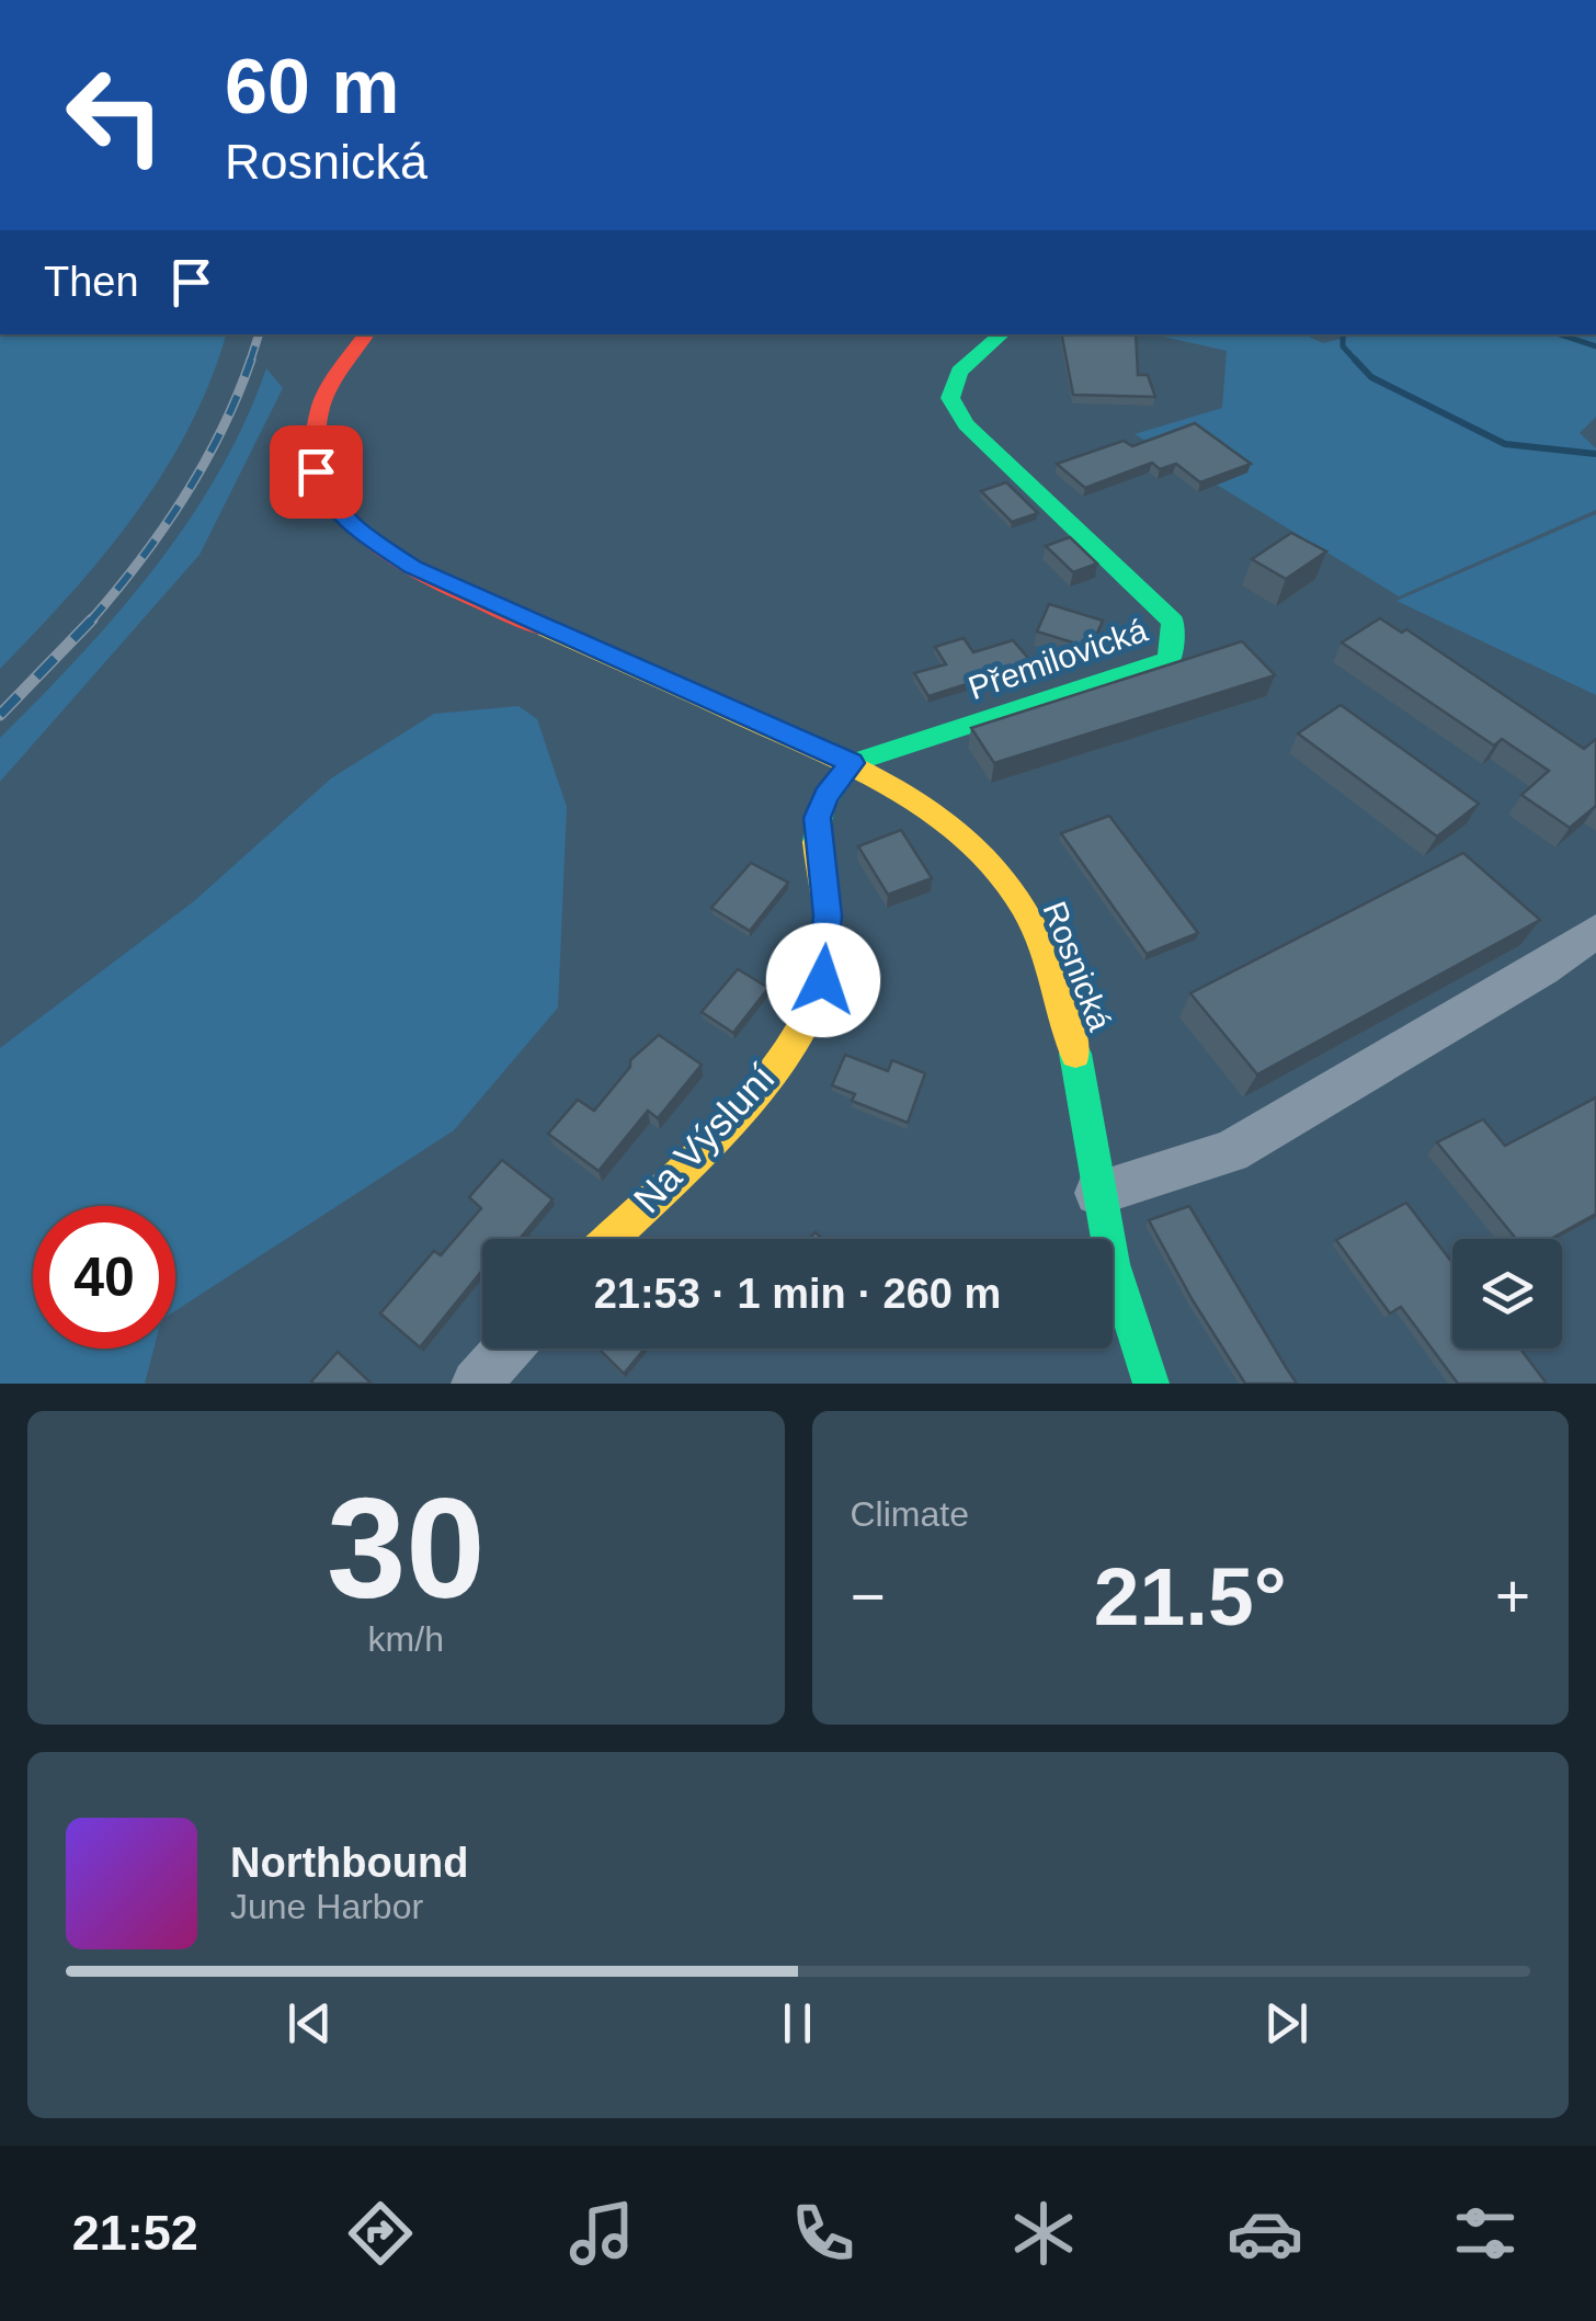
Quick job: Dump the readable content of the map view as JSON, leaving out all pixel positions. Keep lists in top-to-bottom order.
{
  "streets": {
    "street": ["Přemilovická", "Rosnická", "Na Výsluní"]
  },
  "crossings": [
    ["Přemilovická", "Rosnická"],
    ["Přemilovická", "Na Výsluní"],
    ["Rosnická", "Na Výsluní"]
  ],
  "page": {
    "turn": ["60 m", "Rosnická"],
    "then": "Then",
    "limit": "40",
    "trip": "21:53 · 1 min · 260 m",
    "tile": [
      ["30", "km/h"],
      "Climate"
    ],
    "heat": ["−", "21.5°", "+"],
    "song": ["Northbound", "June Harbor"],
    "tabs": "21:52"
  }
}
